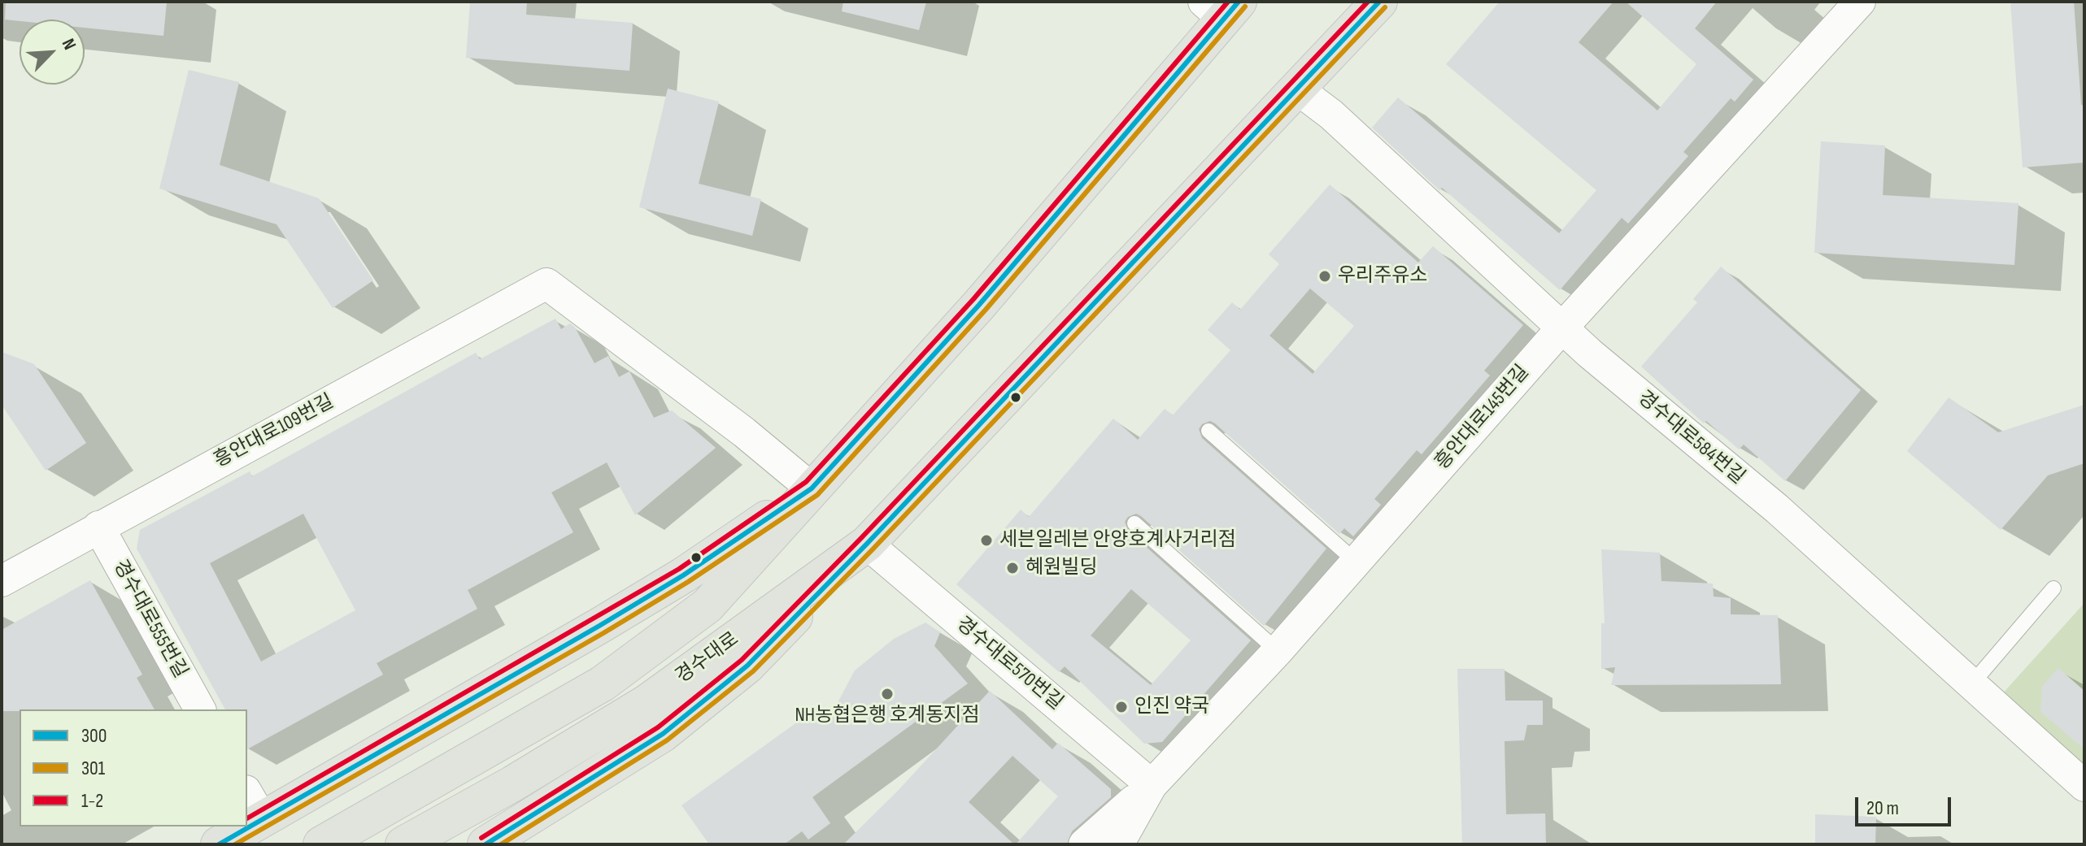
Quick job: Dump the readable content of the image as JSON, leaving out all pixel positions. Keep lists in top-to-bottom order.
{
  "streets": {
    "main road": ["경수대로"],
    "street": [
      "흥안대로145번길",
      "흥안대로109번길",
      "경수대로584번길",
      "경수대로555번길",
      "경수대로570번길"
    ]
  },
  "crossings": [
    ["흥안대로145번길", "경수대로584번길"],
    ["흥안대로145번길", "경수대로570번길"],
    ["흥안대로109번길", "경수대로555번길"],
    ["경수대로584번길", "경수대로"],
    ["경수대로", "경수대로570번길"]
  ],
  "places": [
    "우리주유소",
    "세븐일레븐 안양호계사거리점",
    "혜원빌딩",
    "NH농협은행 호계동지점",
    "인진 약국"
  ],
  "lines": ["transit line 300", "transit line 1-2", "transit line 301"],
  "legend": ["300", "301", "1-2"],
  "scale_bar": "20 m",
  "north": "top right"
}
